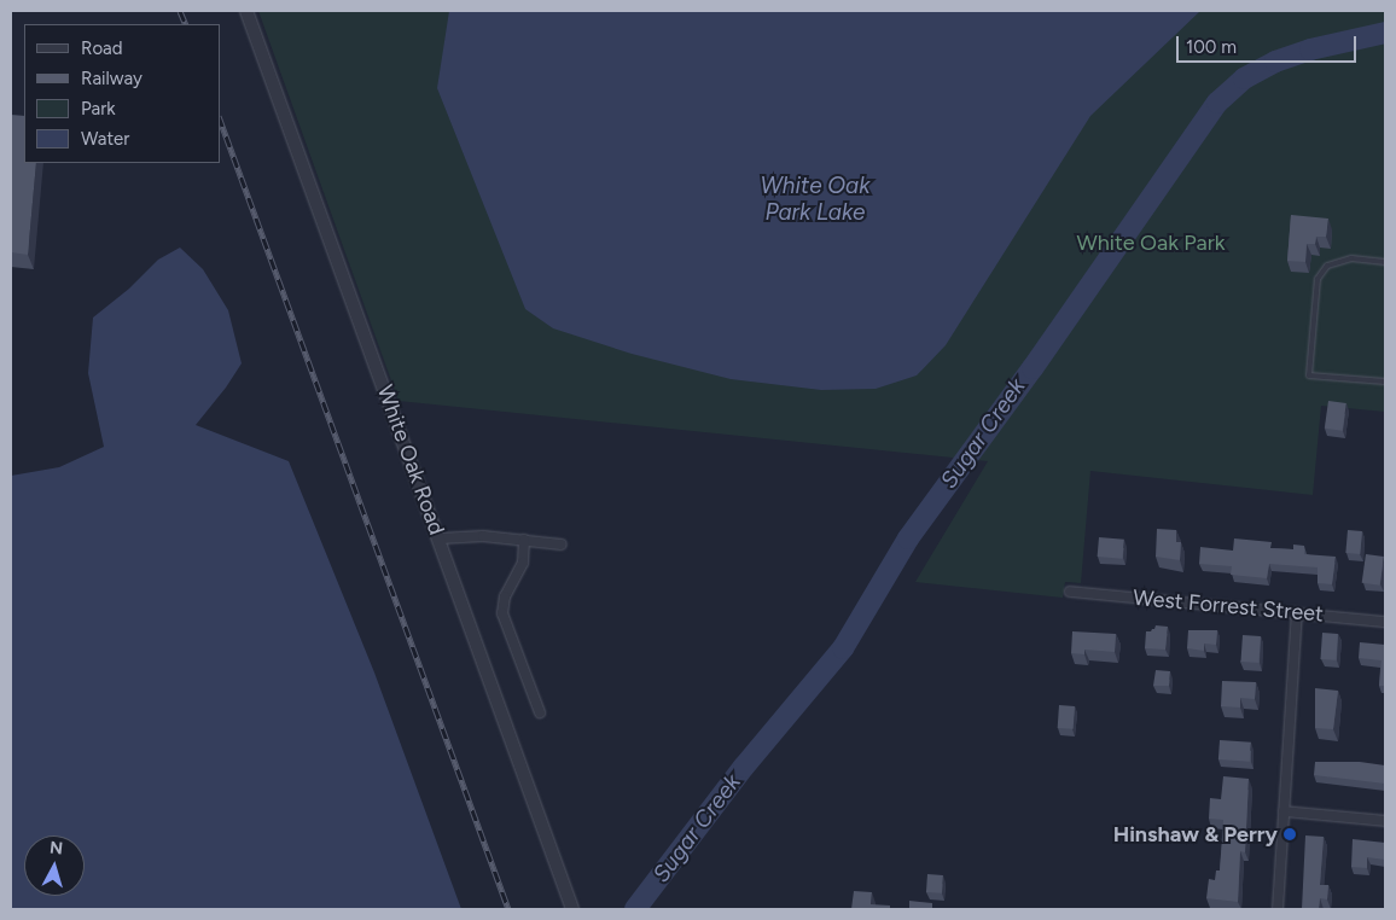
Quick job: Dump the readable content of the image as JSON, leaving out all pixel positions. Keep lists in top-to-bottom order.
{
  "streets": {
    "street": ["White Oak Road", "West Forrest Street"]
  },
  "water": ["White Oak Park Lake", "Sugar Creek"],
  "parks": ["White Oak Park"],
  "places": ["Hinshaw & Perry"],
  "legend": [
    "Road",
    "Railway",
    "Park",
    "Water"
  ],
  "scale_bar": "100 m",
  "north": "top"
}
